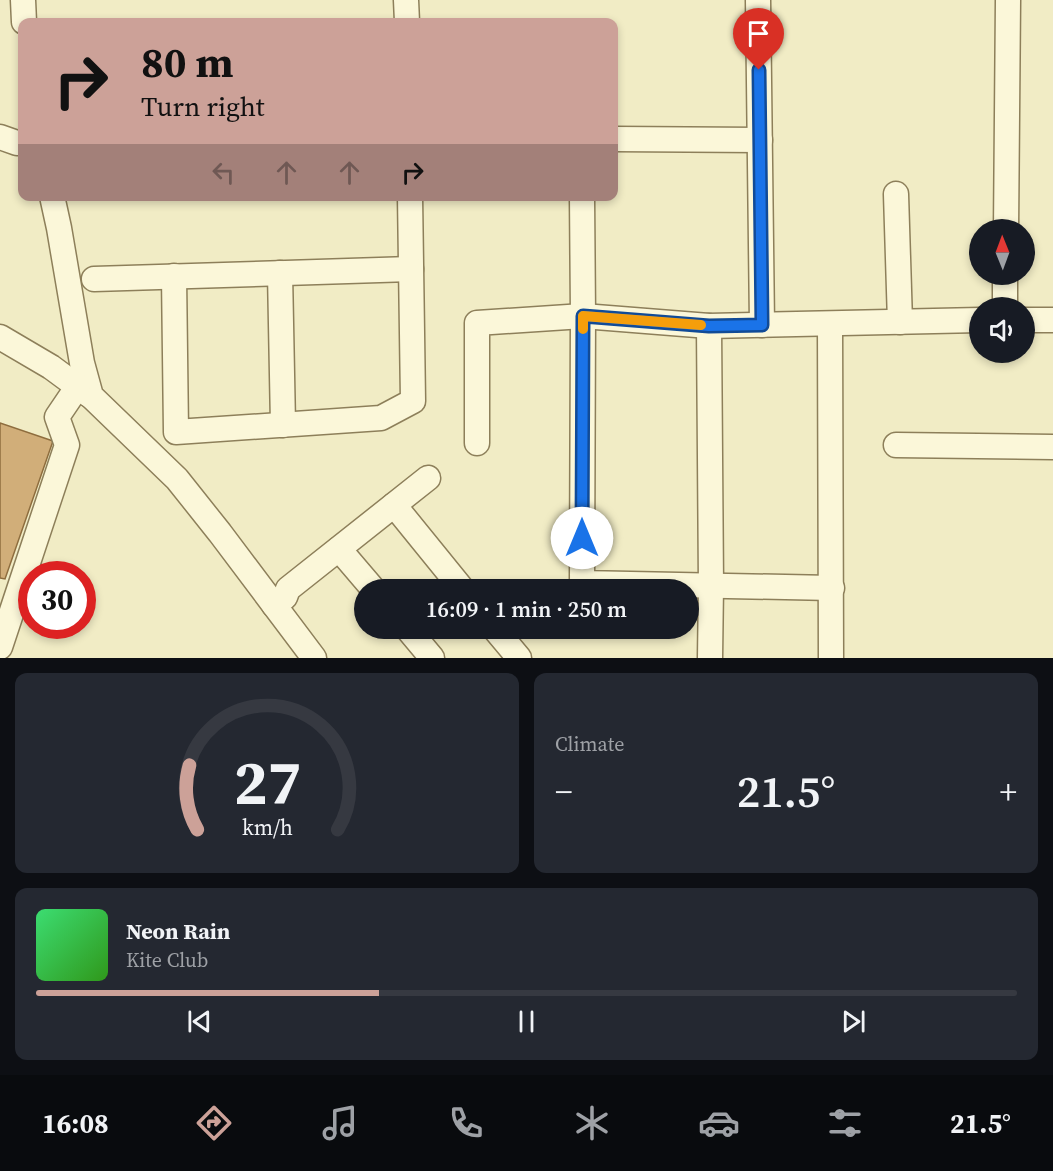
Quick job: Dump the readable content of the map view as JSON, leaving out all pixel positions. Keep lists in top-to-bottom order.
{
  "north": "top",
  "page": {
    "turn": ["80 m", "Turn right"],
    "limit": "30",
    "trip": "16:09 · 1 min · 250 m",
    "tile": "Climate",
    "heat": ["−", "21.5°", "+"],
    "song": ["Neon Rain", "Kite Club"],
    "tabs": ["16:08", "21.5°"],
    "gauge": ["27", "km/h"]
  }
}
